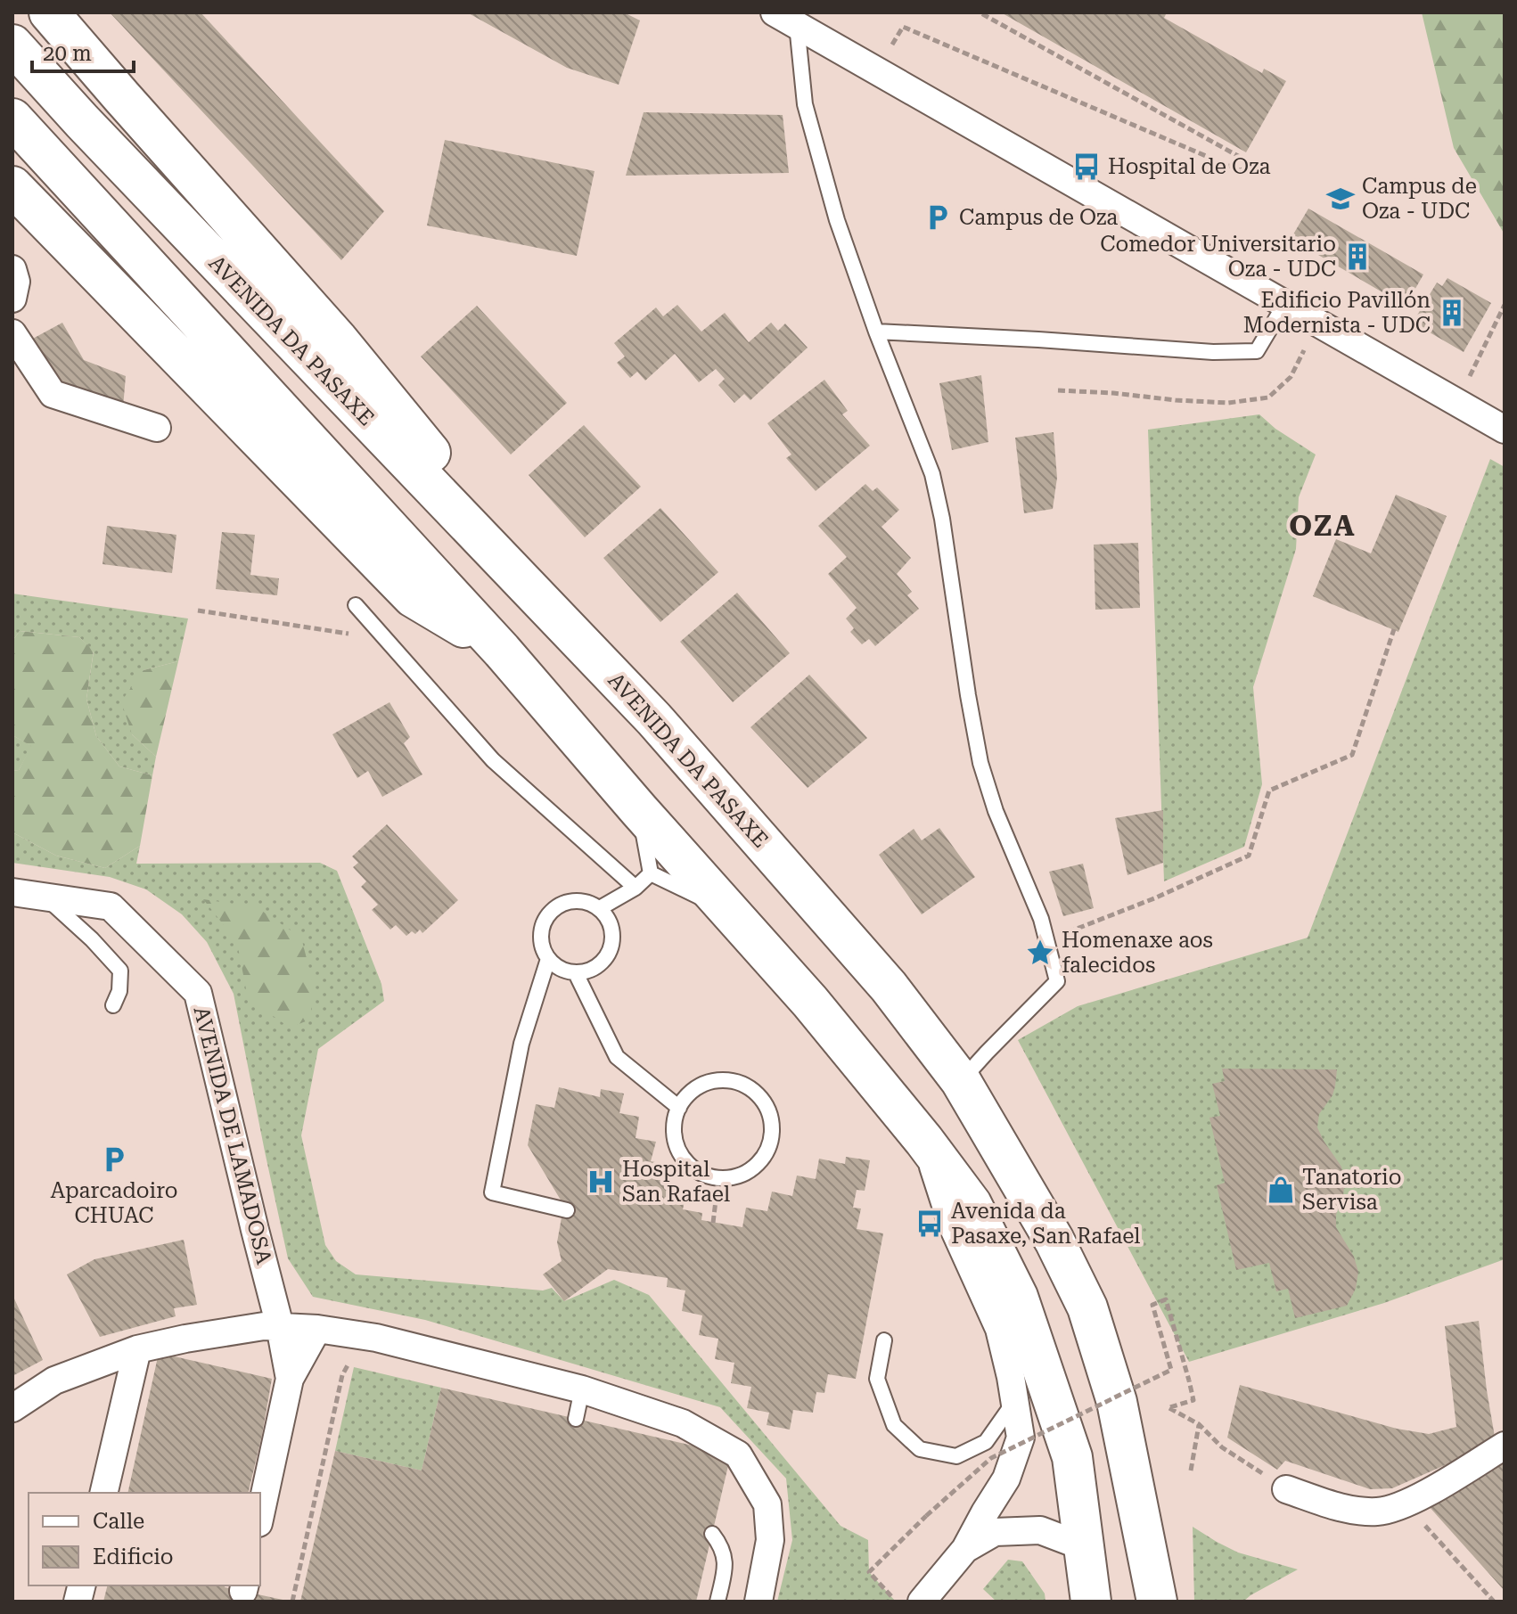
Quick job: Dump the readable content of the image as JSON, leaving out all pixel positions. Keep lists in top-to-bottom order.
{
  "streets": {
    "main road": ["AVENIDA DA PASAXE"],
    "street": ["AVENIDA DE LAMADOSA"]
  },
  "districts": ["OZA"],
  "places": {
    "bus stop": ["Hospital de Oza", "Avenida da Pasaxe, San Rafael"],
    "school or university": ["Campus de Oza - UDC"],
    "parking": ["Campus de Oza", "Aparcadoiro CHUAC"],
    "building": ["Comedor Universitario Oza - UDC", "Edificio Pavillón Modernista - UDC"],
    "place": ["Homenaxe aos falecidos"],
    "hospital": ["Hospital San Rafael"],
    "shop": ["Tanatorio Servisa"]
  },
  "legend": ["Calle", "Edificio"],
  "scale_bar": "20 m"
}
